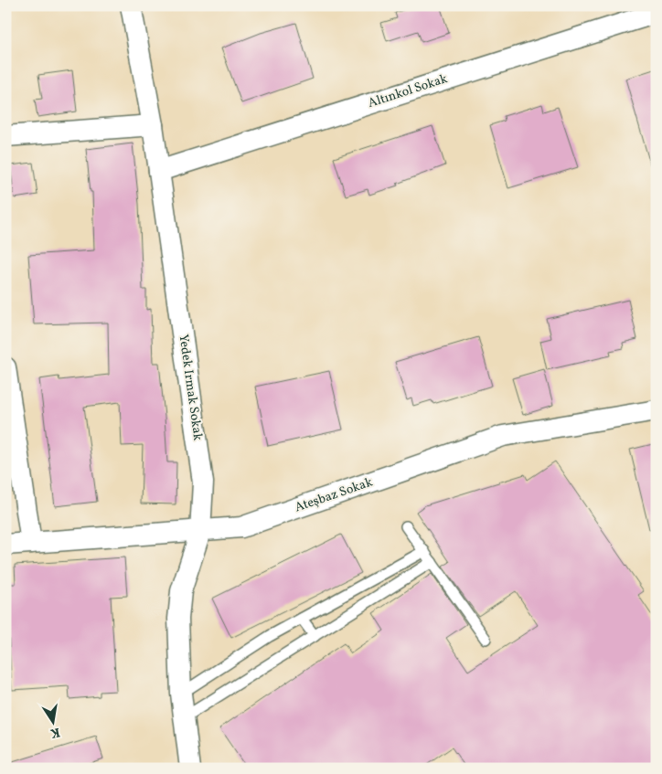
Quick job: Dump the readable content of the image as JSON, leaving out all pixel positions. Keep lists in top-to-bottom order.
{
  "streets": {
    "street": ["Altınkol Sokak", "Yedek Irmak Sokak", "Ateşbaz Sokak"]
  },
  "crossings": [
    ["Altınkol Sokak", "Yedek Irmak Sokak"],
    ["Yedek Irmak Sokak", "Ateşbaz Sokak"]
  ],
  "north": "bottom"
}
